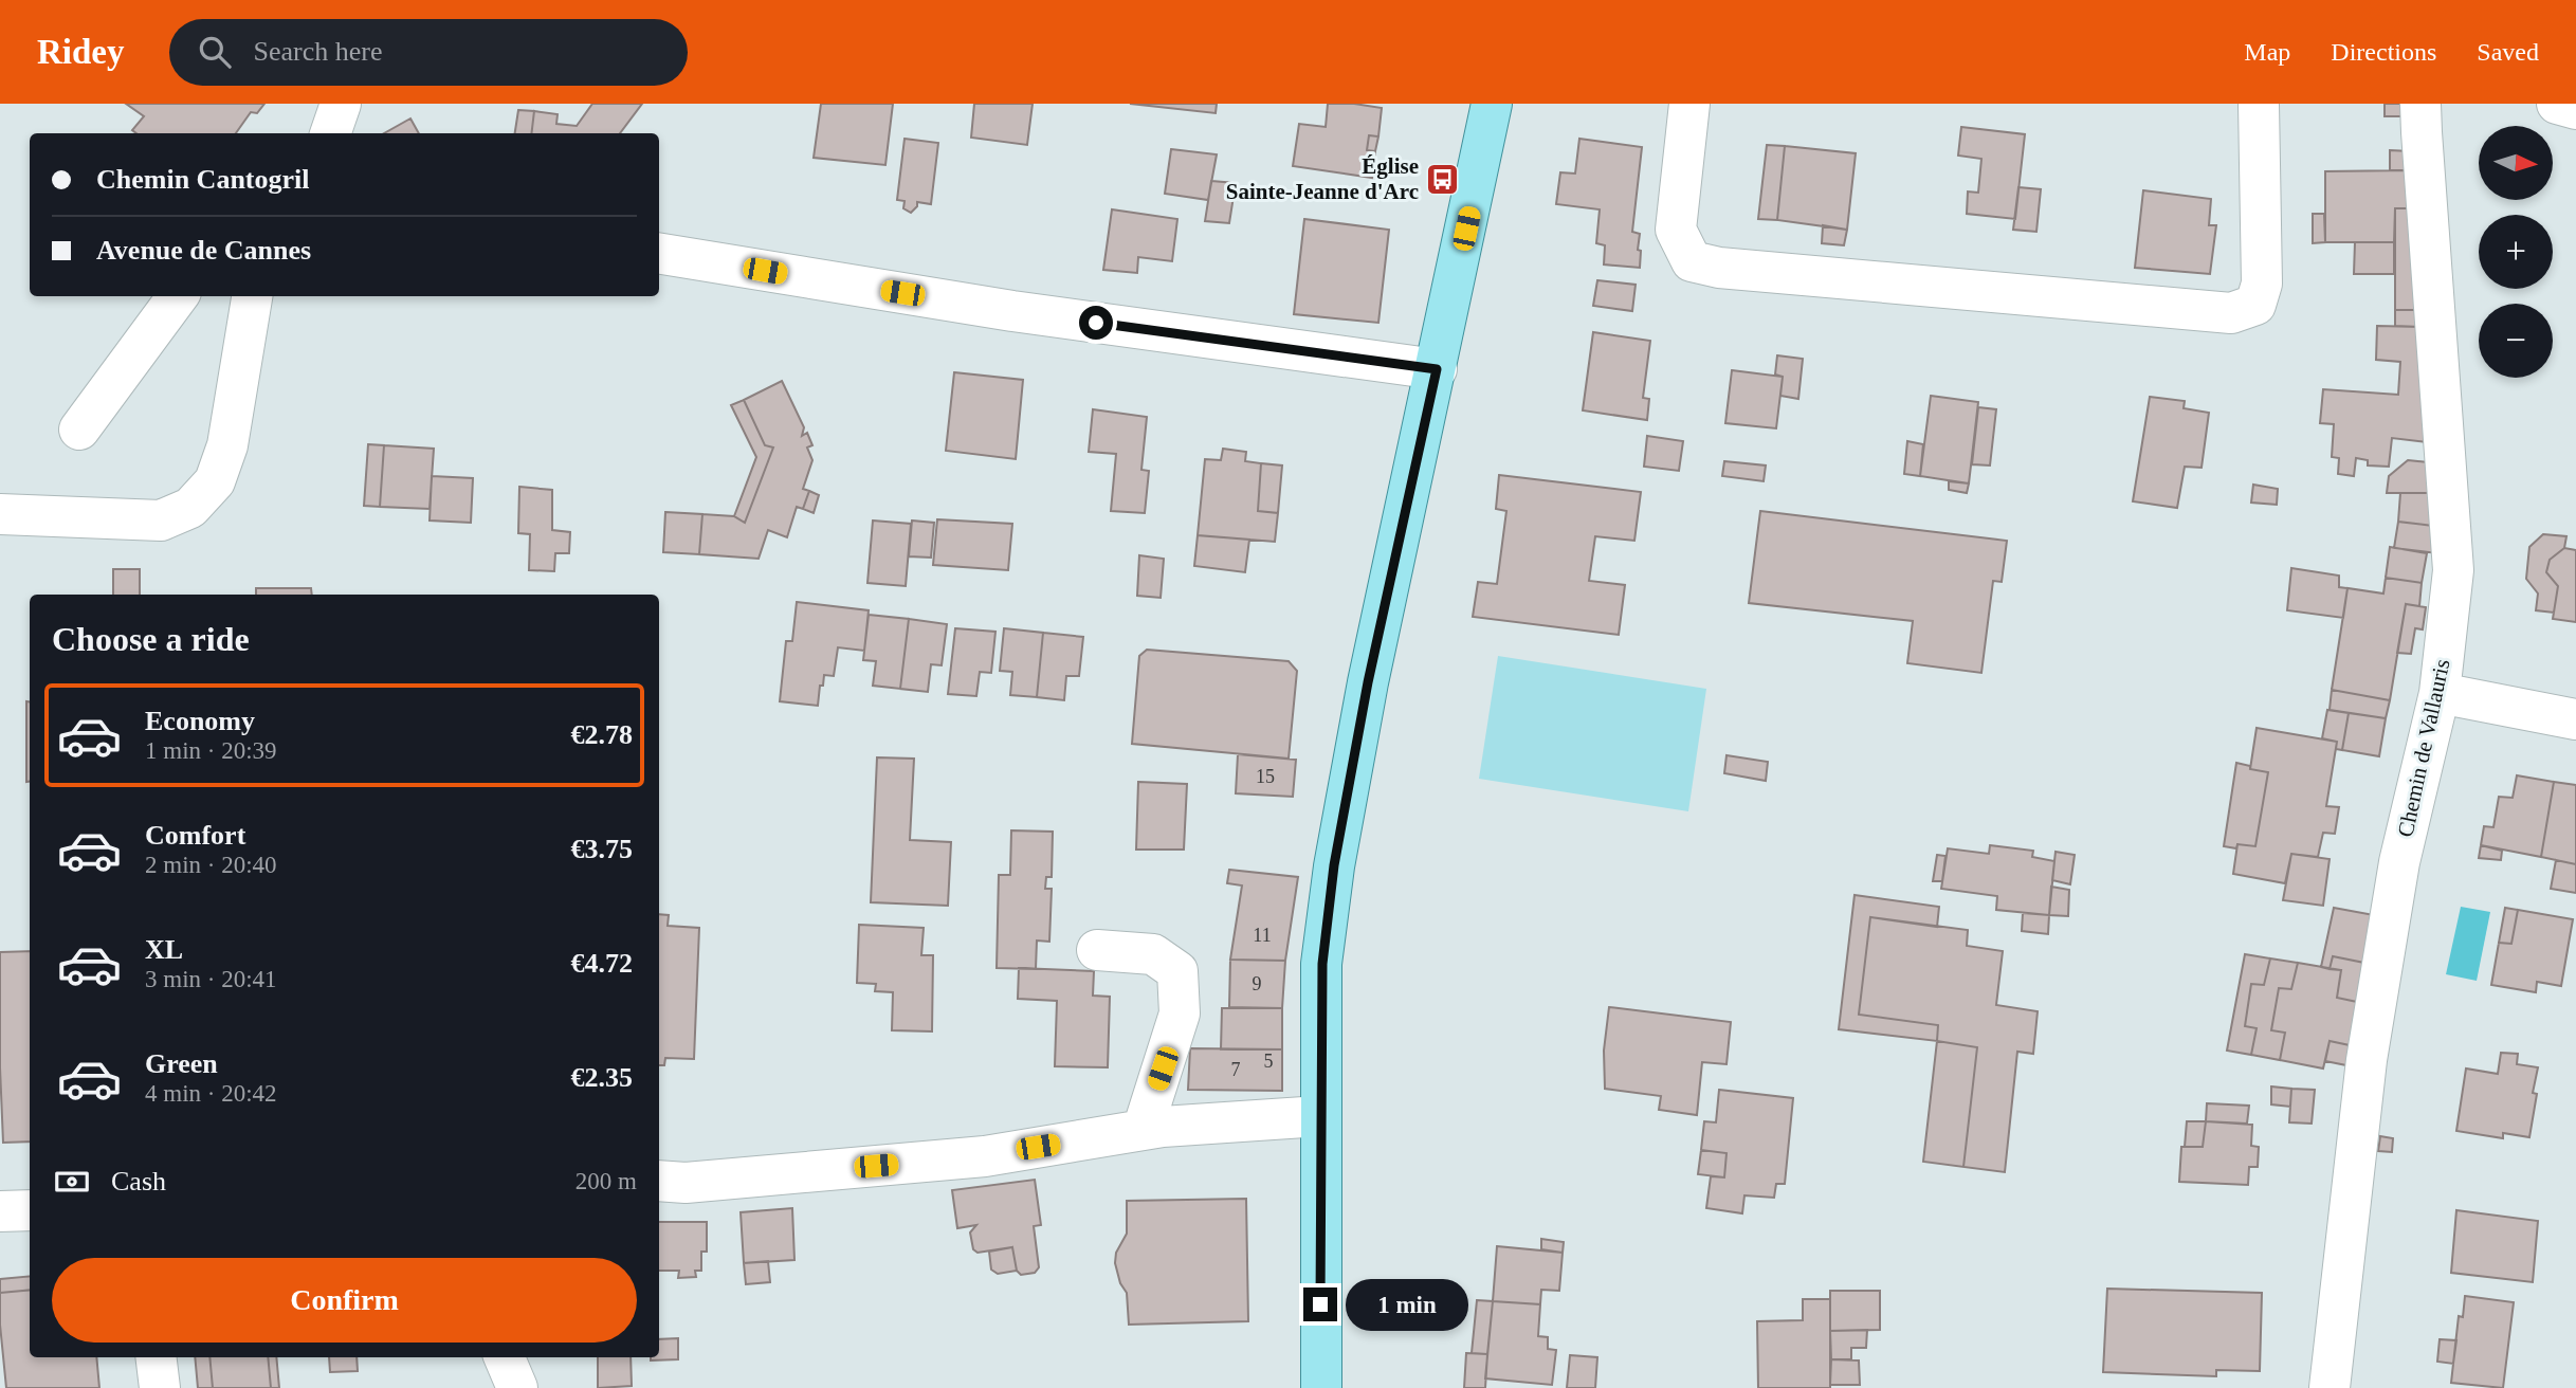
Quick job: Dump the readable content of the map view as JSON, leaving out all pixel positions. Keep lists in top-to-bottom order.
{
  "streets": {
    "street": ["Chemin de Vallauris"]
  },
  "places": {
    "bus stop": ["Église Sainte-Jeanne d'Arc"]
  },
  "house_numbers": [
    "15",
    "11",
    "9",
    "5",
    "7"
  ],
  "north": "right",
  "page": {
    "header": "Ridey",
    "search": "Search here",
    "nav": ["Map", "Directions", "Saved"],
    "map_buttons": ["+", "−"],
    "banner": ["Chemin Cantogril", "Avenue de Cannes"],
    "heading": "Choose a ride",
    "list": [
      {
        "name": "Economy",
        "note": "1 min · 20:39",
        "value": "€2.78"
      },
      {
        "name": "Comfort",
        "note": "2 min · 20:40",
        "value": "€3.75"
      },
      {
        "name": "XL",
        "note": "3 min · 20:41",
        "value": "€4.72"
      },
      {
        "name": "Green",
        "note": "4 min · 20:42",
        "value": "€2.35"
      }
    ],
    "pay": ["Cash", "200 m"],
    "buttons": "Confirm",
    "bubble": "1 min"
  }
}
